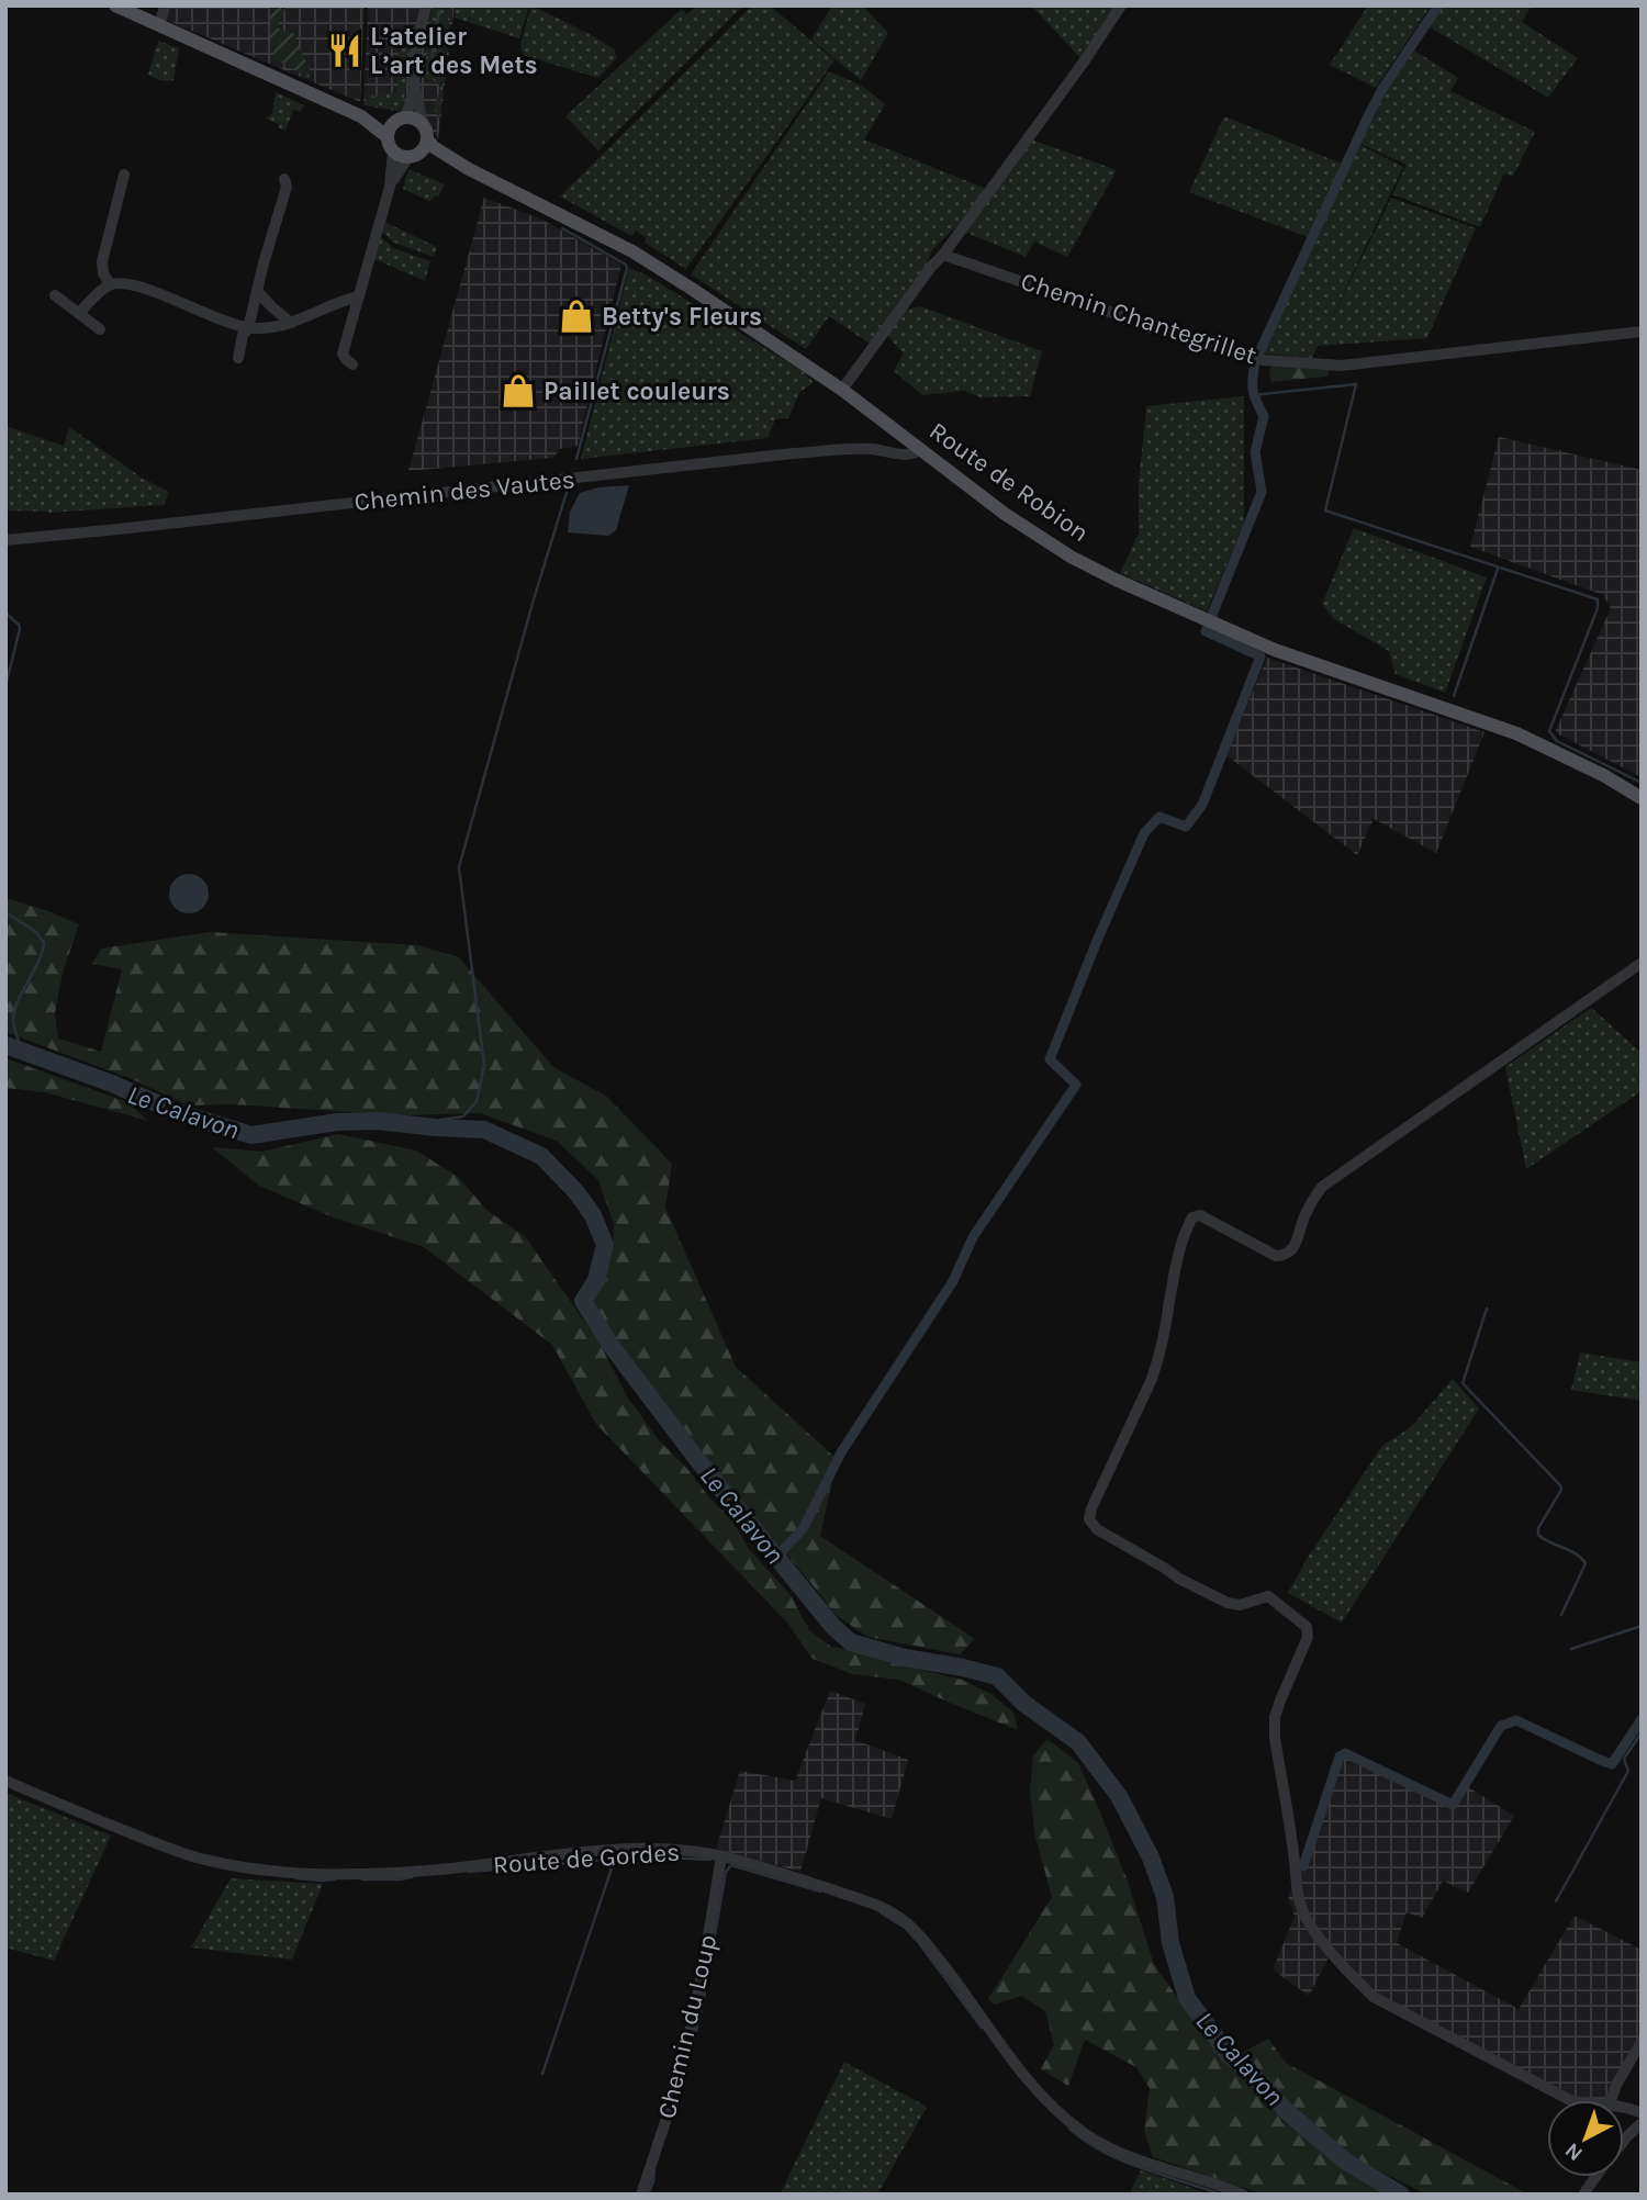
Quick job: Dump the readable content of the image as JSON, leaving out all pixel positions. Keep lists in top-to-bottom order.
{
  "streets": {
    "main road": ["Route de Robion"],
    "street": [
      "Chemin Chantegrillet",
      "Chemin des Vautes",
      "Route de Gordes",
      "Chemin du Loup"
    ]
  },
  "crossings": [
    ["Route de Robion", "Chemin des Vautes"],
    ["Route de Gordes", "Chemin du Loup"]
  ],
  "water": ["Le Calavon"],
  "places": {
    "restaurant": ["L’atelier L’art des Mets"],
    "shop": ["Betty's Fleurs", "Paillet couleurs"]
  },
  "north": "bottom left"
}
